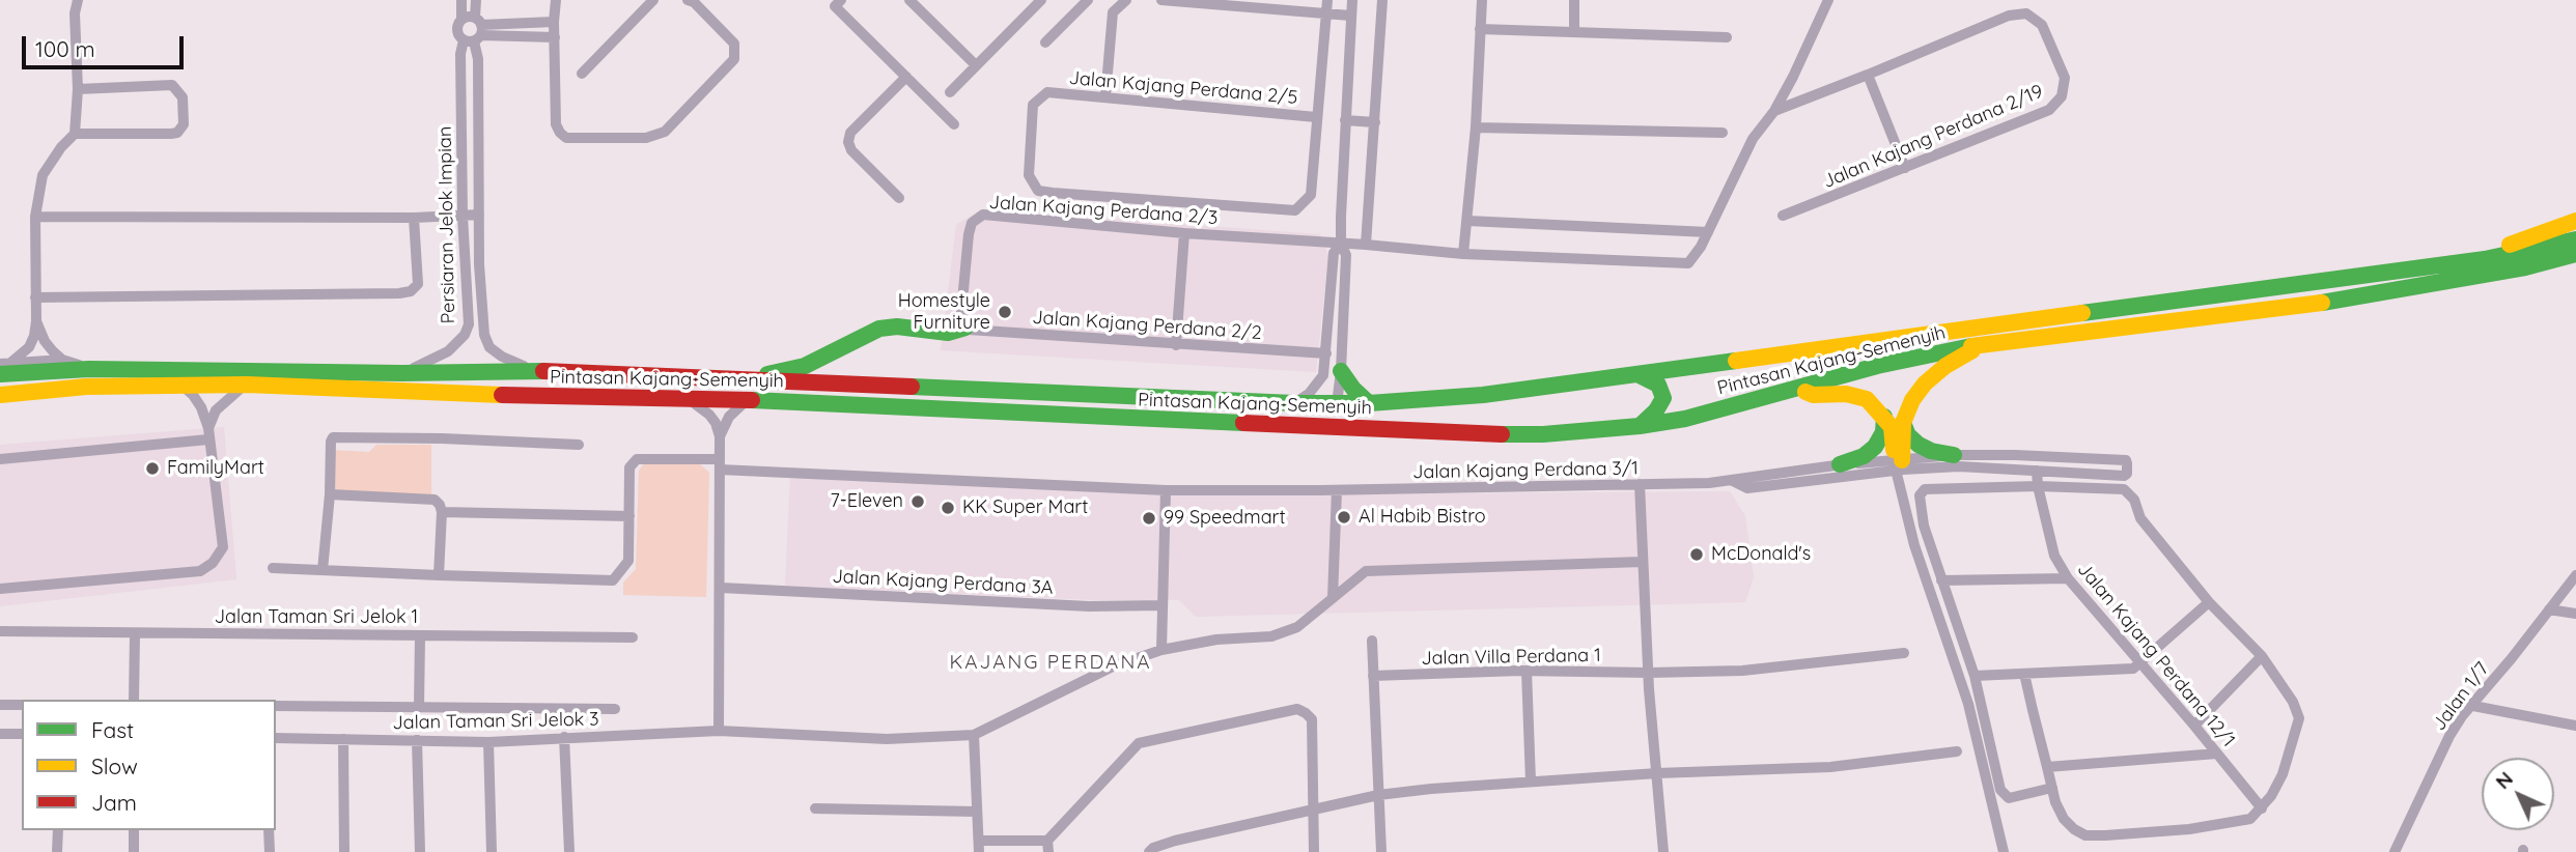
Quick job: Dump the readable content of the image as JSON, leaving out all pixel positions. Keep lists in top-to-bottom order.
{
  "streets": {
    "highway": ["Pintasan Kajang-Semenyih"],
    "street": [
      "Jalan Kajang Perdana 2/5",
      "Jalan Kajang Perdana 2/19",
      "Jalan Kajang Perdana 2/3",
      "Persiaran Jelok Impian",
      "Jalan Kajang Perdana 2/2",
      "Jalan Kajang Perdana 3/1",
      "Jalan Kajang Perdana 3A",
      "Jalan Taman Sri Jelok 1",
      "Jalan Kajang Perdana 12/1",
      "Jalan Villa Perdana 1",
      "Jalan 1/7",
      "Jalan Taman Sri Jelok 3"
    ]
  },
  "crossings": [
    ["Jalan Kajang Perdana 2/3", "Jalan Kajang Perdana 2/2"],
    ["Persiaran Jelok Impian", "Pintasan Kajang-Semenyih"]
  ],
  "districts": ["KAJANG PERDANA"],
  "places": [
    "Homestyle Furniture",
    "FamilyMart",
    "7-Eleven",
    "KK Super Mart",
    "Al Habib Bistro",
    "99 Speedmart",
    "McDonald's"
  ],
  "legend": ["Fast", "Slow", "Jam"],
  "scale_bar": "100 m",
  "north": "top left"
}
